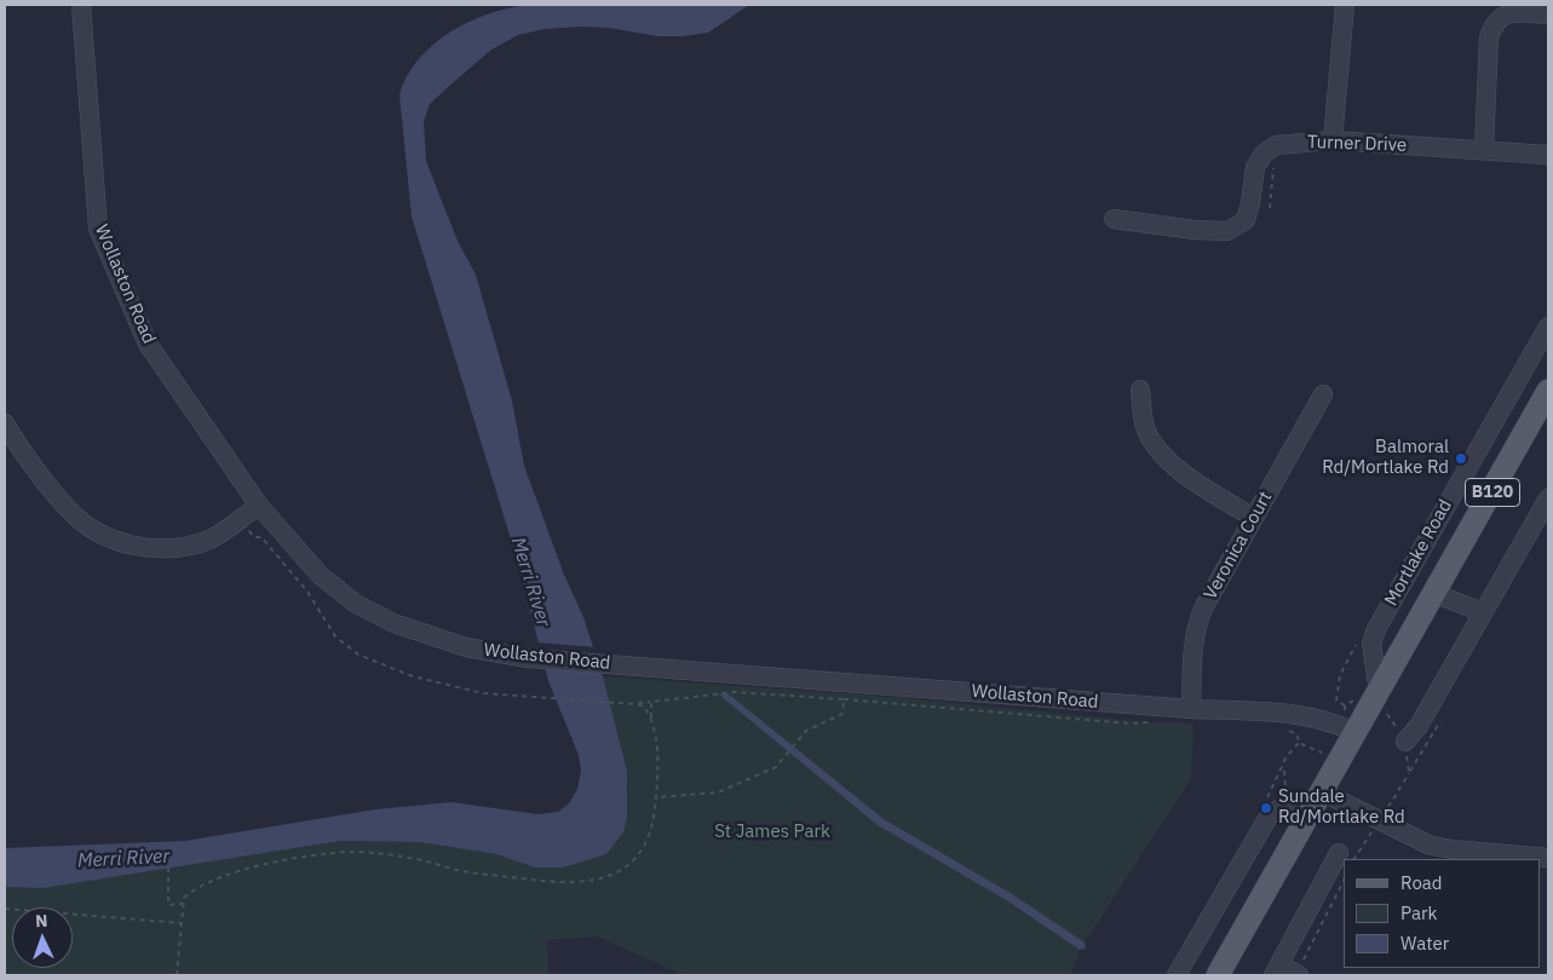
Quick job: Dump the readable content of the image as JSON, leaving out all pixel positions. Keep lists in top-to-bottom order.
{
  "streets": {
    "main road": ["B120", "Mortlake Road"],
    "street": ["Turner Drive", "Wollaston Road", "Veronica Court"]
  },
  "crossings": [
    ["Wollaston Road", "Veronica Court"],
    ["Wollaston Road", "Mortlake Road"]
  ],
  "water": ["Merri River"],
  "parks": ["St James Park"],
  "places": ["Balmoral Rd/Mortlake Rd", "Sundale Rd/Mortlake Rd"],
  "legend": ["Road", "Park", "Water"],
  "north": "top"
}
